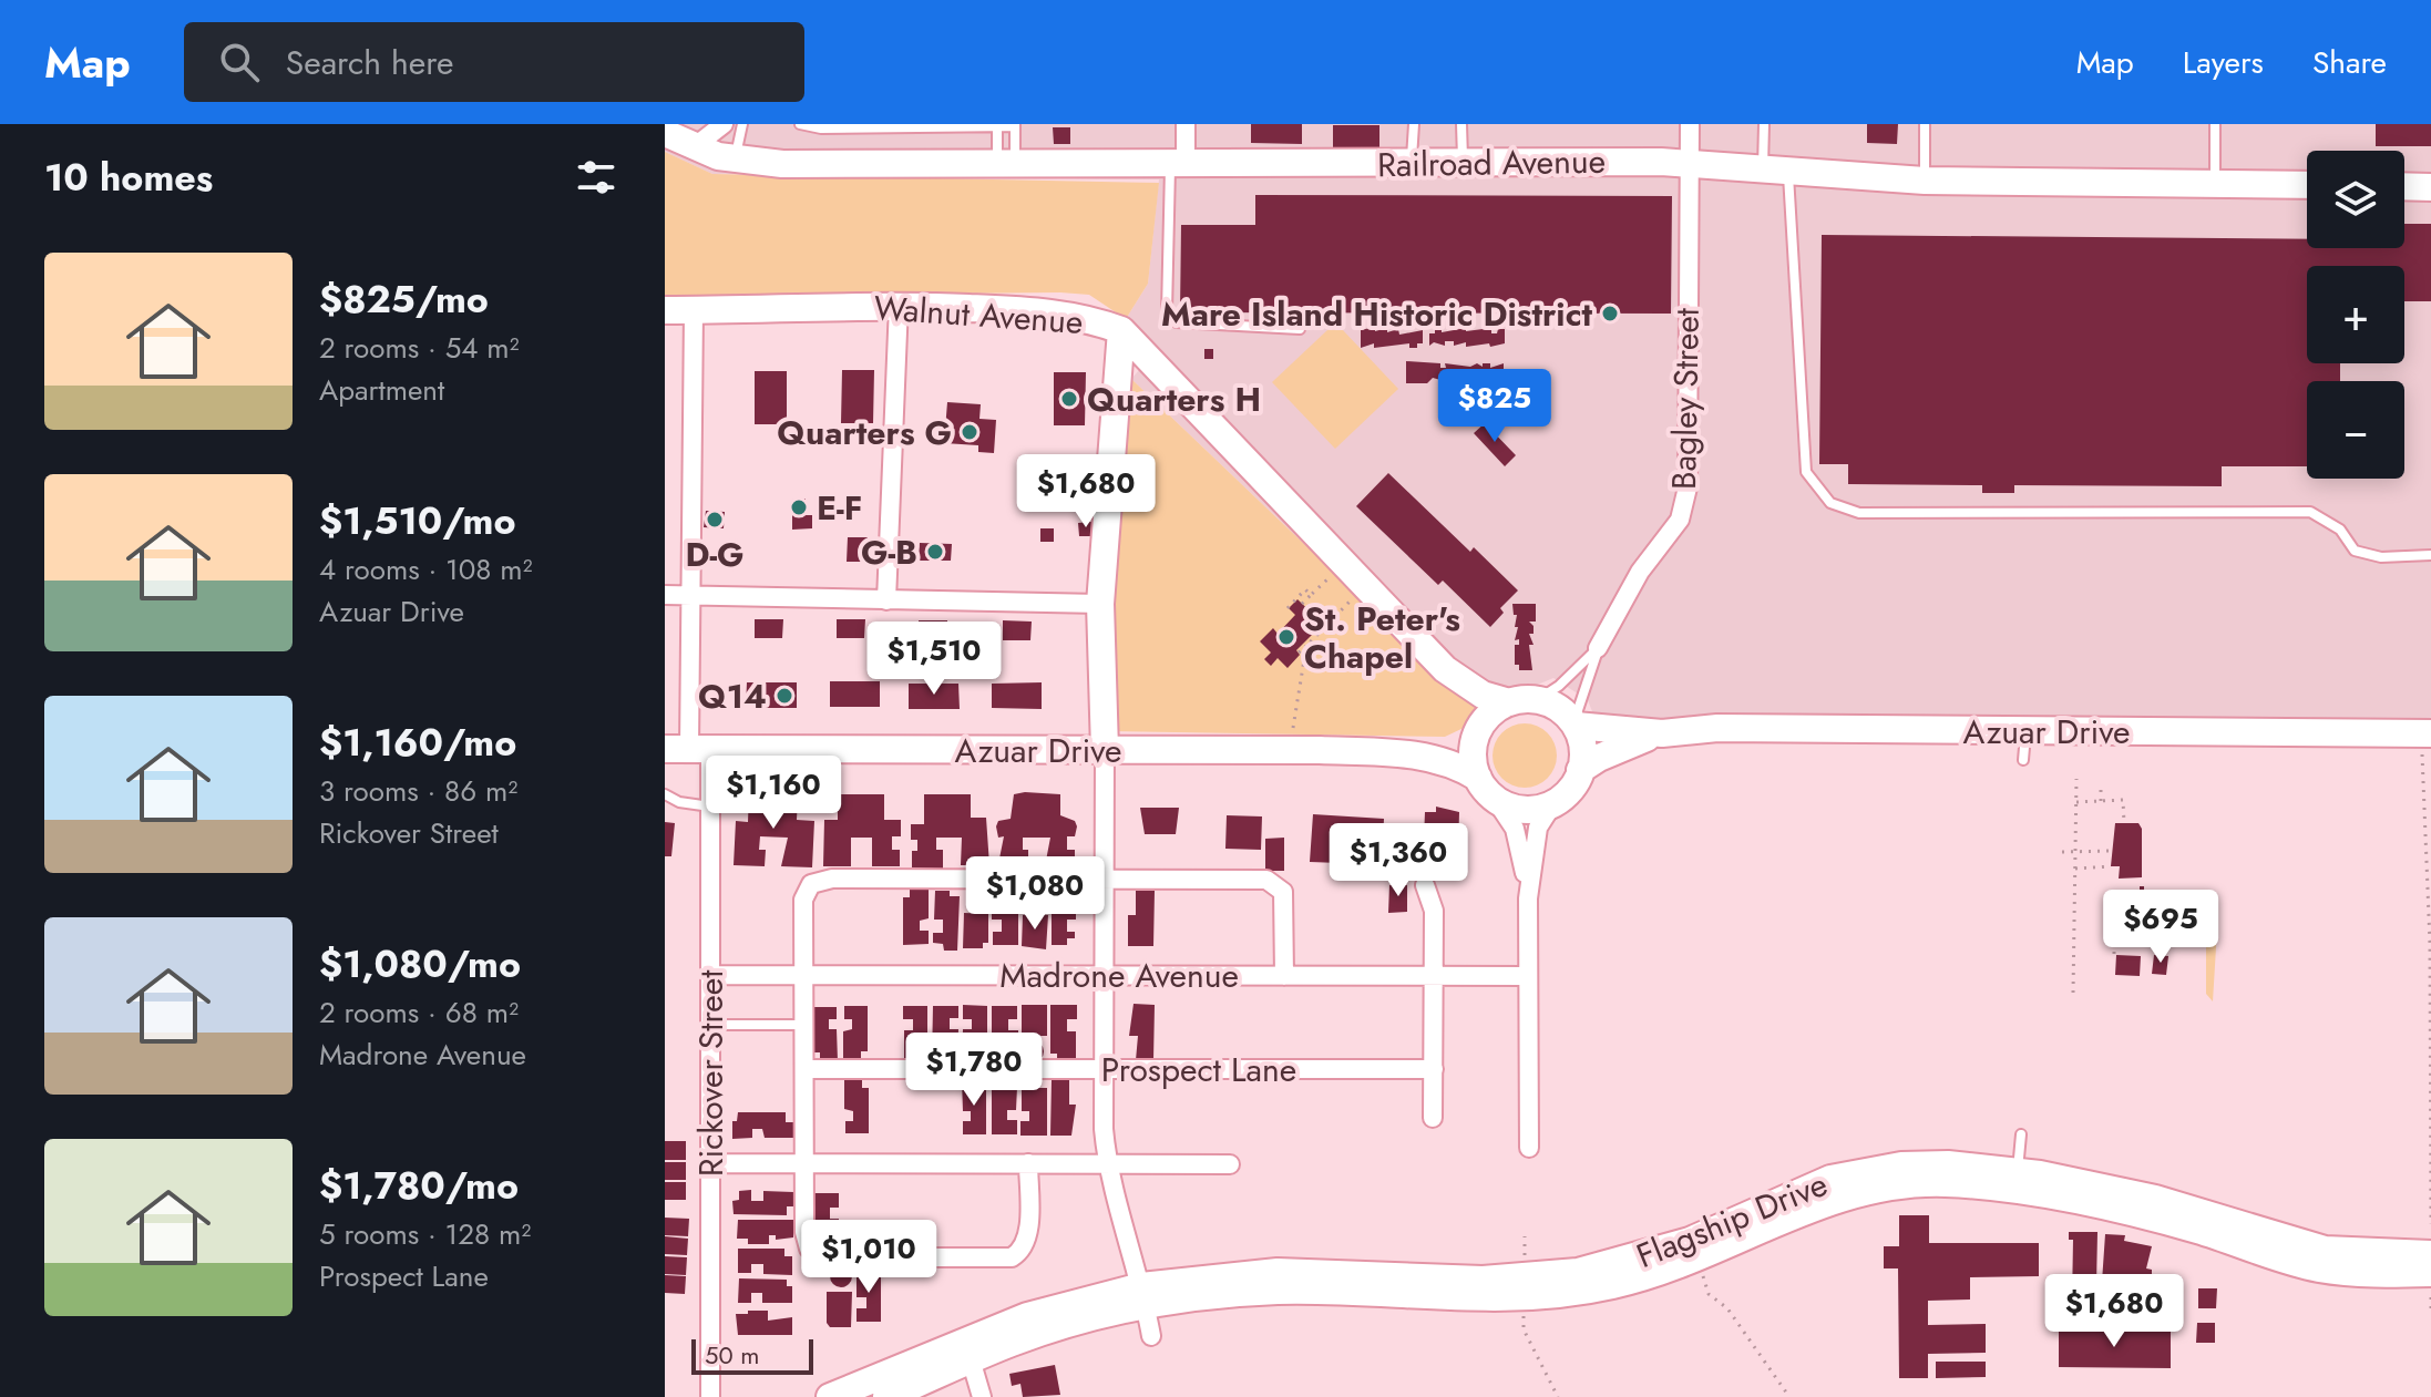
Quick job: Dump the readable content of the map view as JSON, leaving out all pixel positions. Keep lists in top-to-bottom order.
{
  "streets": {
    "street": [
      "Railroad Avenue",
      "Walnut Avenue",
      "Bagley Street",
      "Azuar Drive",
      "Madrone Avenue",
      "Prospect Lane",
      "Rickover Street",
      "Flagship Drive"
    ]
  },
  "crossings": [
    ["Railroad Avenue", "Bagley Street"],
    ["Walnut Avenue", "Bagley Street"],
    ["Walnut Avenue", "Azuar Drive"],
    ["Walnut Avenue", "Rickover Street"],
    ["Bagley Street", "Azuar Drive"],
    ["Azuar Drive", "Rickover Street"],
    ["Madrone Avenue", "Rickover Street"]
  ],
  "places": [
    "Mare Island Historic District",
    "Quarters H",
    "Quarters G",
    "E-F",
    "D-G",
    "G-B",
    "St. Peter's Chapel",
    "Q14"
  ],
  "scale_bar": "50 m",
  "page": {
    "header": "Map",
    "search": "Search here",
    "nav": ["Map", "Layers", "Share"],
    "heading": "10 homes",
    "map_buttons": ["+", "−"],
    "list": [
      {
        "name": "$825/mo",
        "note": "2 rooms · 54 m² · Apartment"
      },
      {
        "name": "$1,510/mo",
        "note": "4 rooms · 108 m² · Azuar Drive"
      },
      {
        "name": "$1,160/mo",
        "note": "3 rooms · 86 m² · Rickover Street"
      },
      {
        "name": "$1,080/mo",
        "note": "2 rooms · 68 m² · Madrone Avenue"
      },
      {
        "name": "$1,780/mo",
        "note": "5 rooms · 128 m² · Prospect Lane"
      }
    ],
    "price": [
      "$825",
      "$1,680",
      "$1,510",
      "$1,160",
      "$1,360",
      "$1,080",
      "$695",
      "$1,780",
      "$1,010",
      "$1,680"
    ],
    "scale": "50 m"
  }
}
